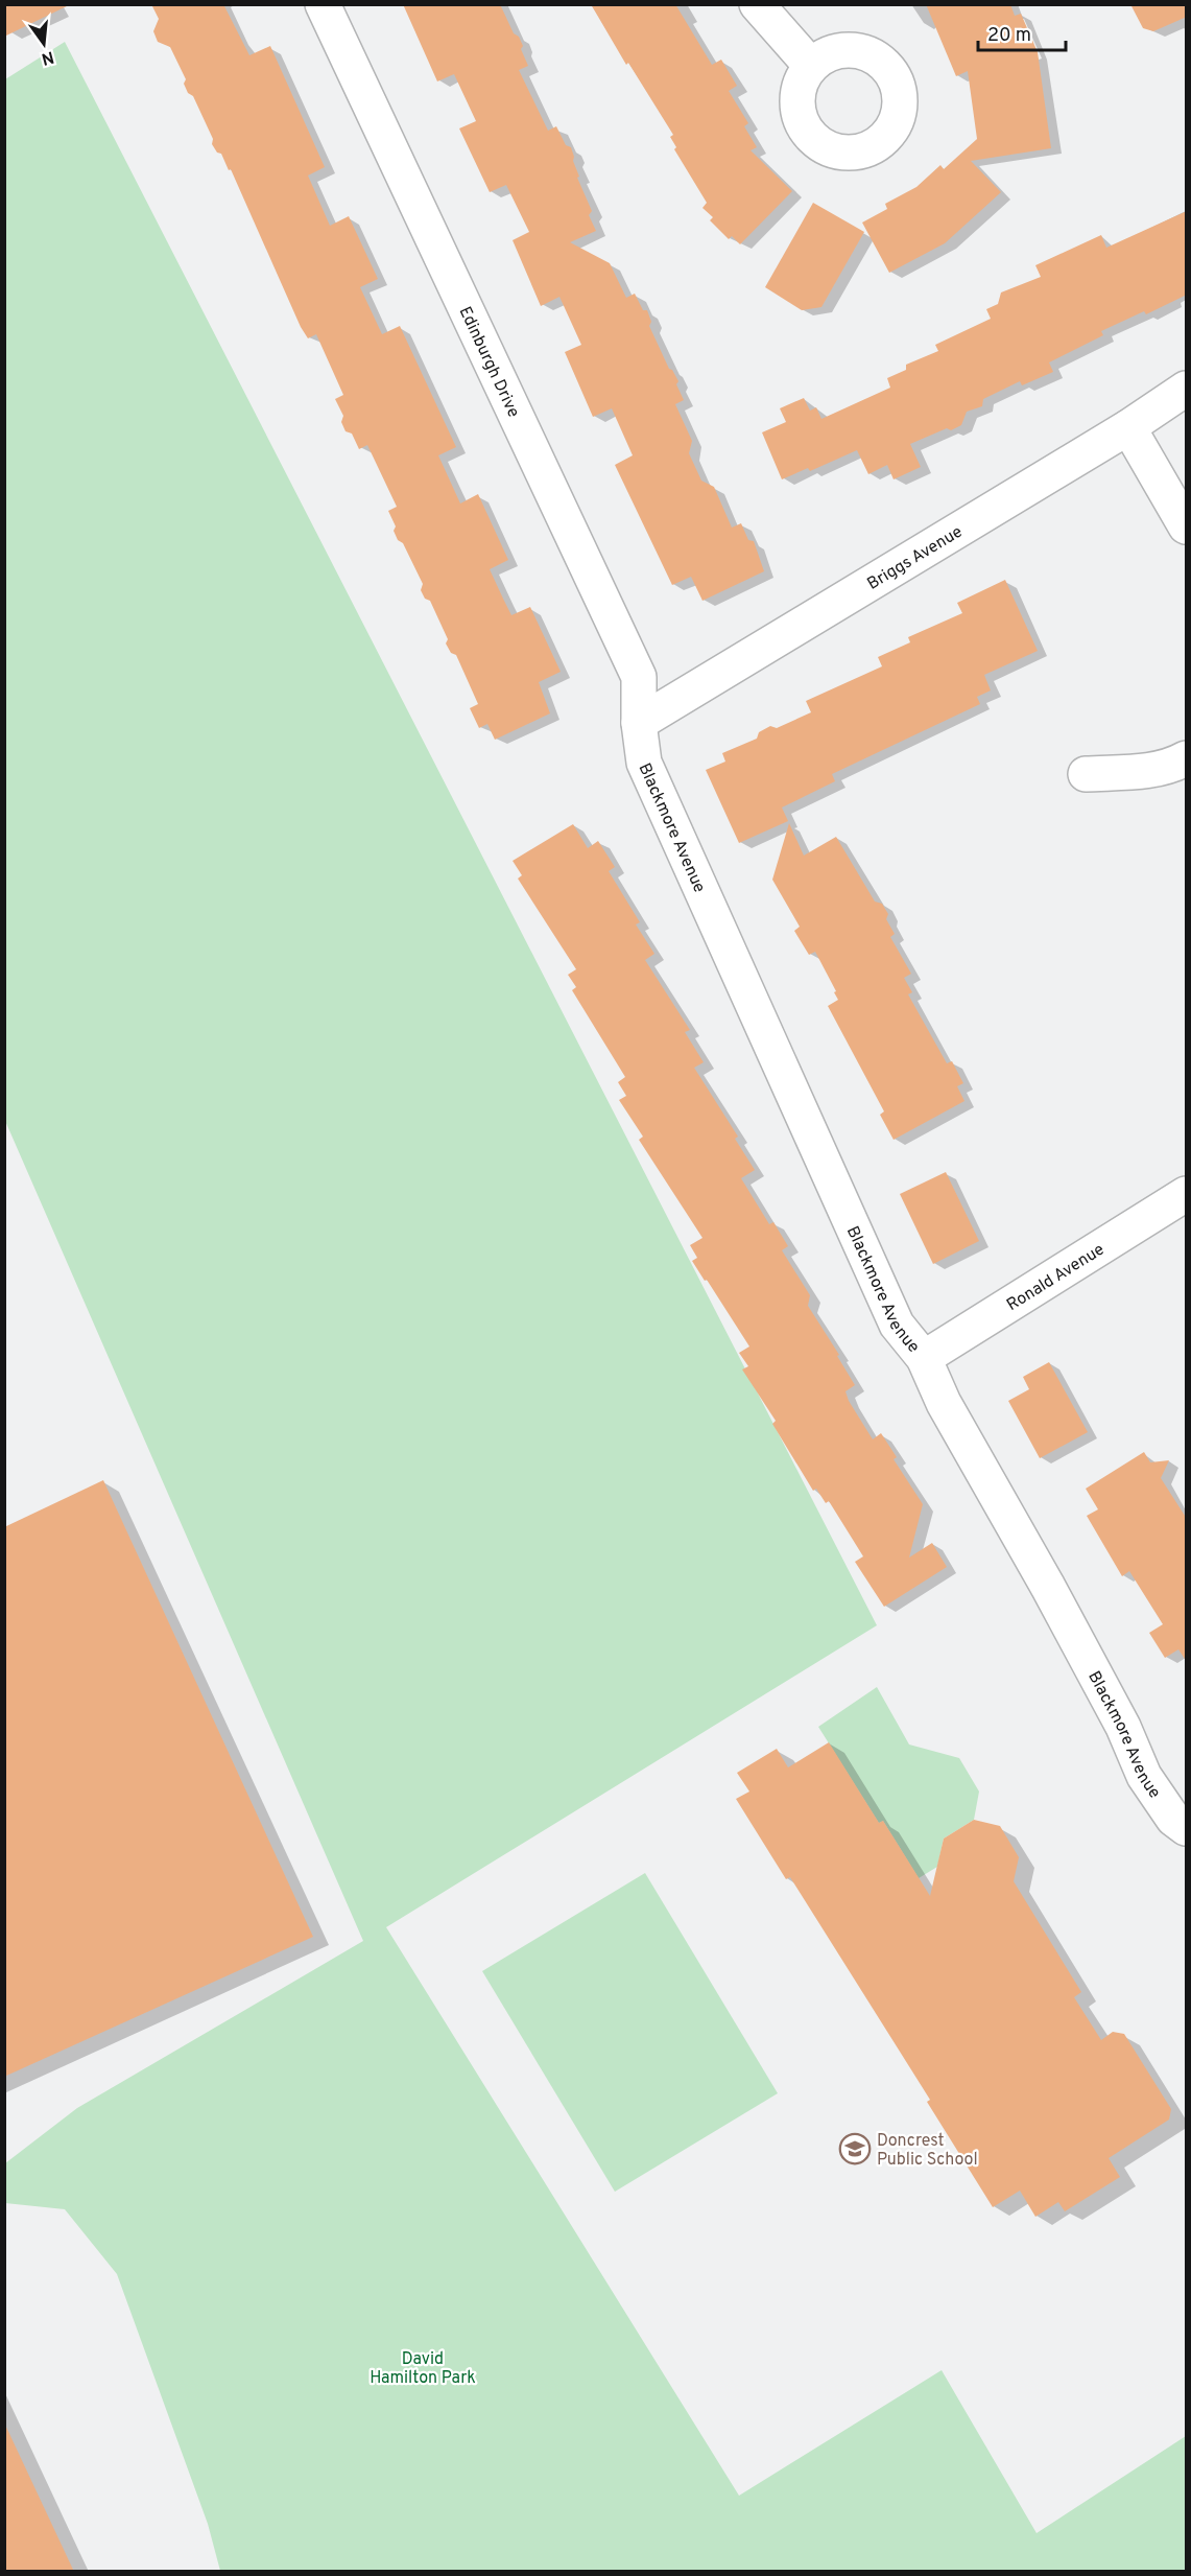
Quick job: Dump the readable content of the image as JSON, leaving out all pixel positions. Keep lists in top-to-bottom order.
{
  "streets": {
    "street": [
      "Edinburgh Drive",
      "Briggs Avenue",
      "Blackmore Avenue",
      "Ronald Avenue"
    ]
  },
  "crossings": [
    ["Edinburgh Drive", "Briggs Avenue"],
    ["Edinburgh Drive", "Blackmore Avenue"],
    ["Briggs Avenue", "Blackmore Avenue"],
    ["Blackmore Avenue", "Ronald Avenue"]
  ],
  "parks": ["David Hamilton Park"],
  "places": {
    "school or university": ["Doncrest Public School"]
  },
  "scale_bar": "20 m",
  "north": "bottom"
}
